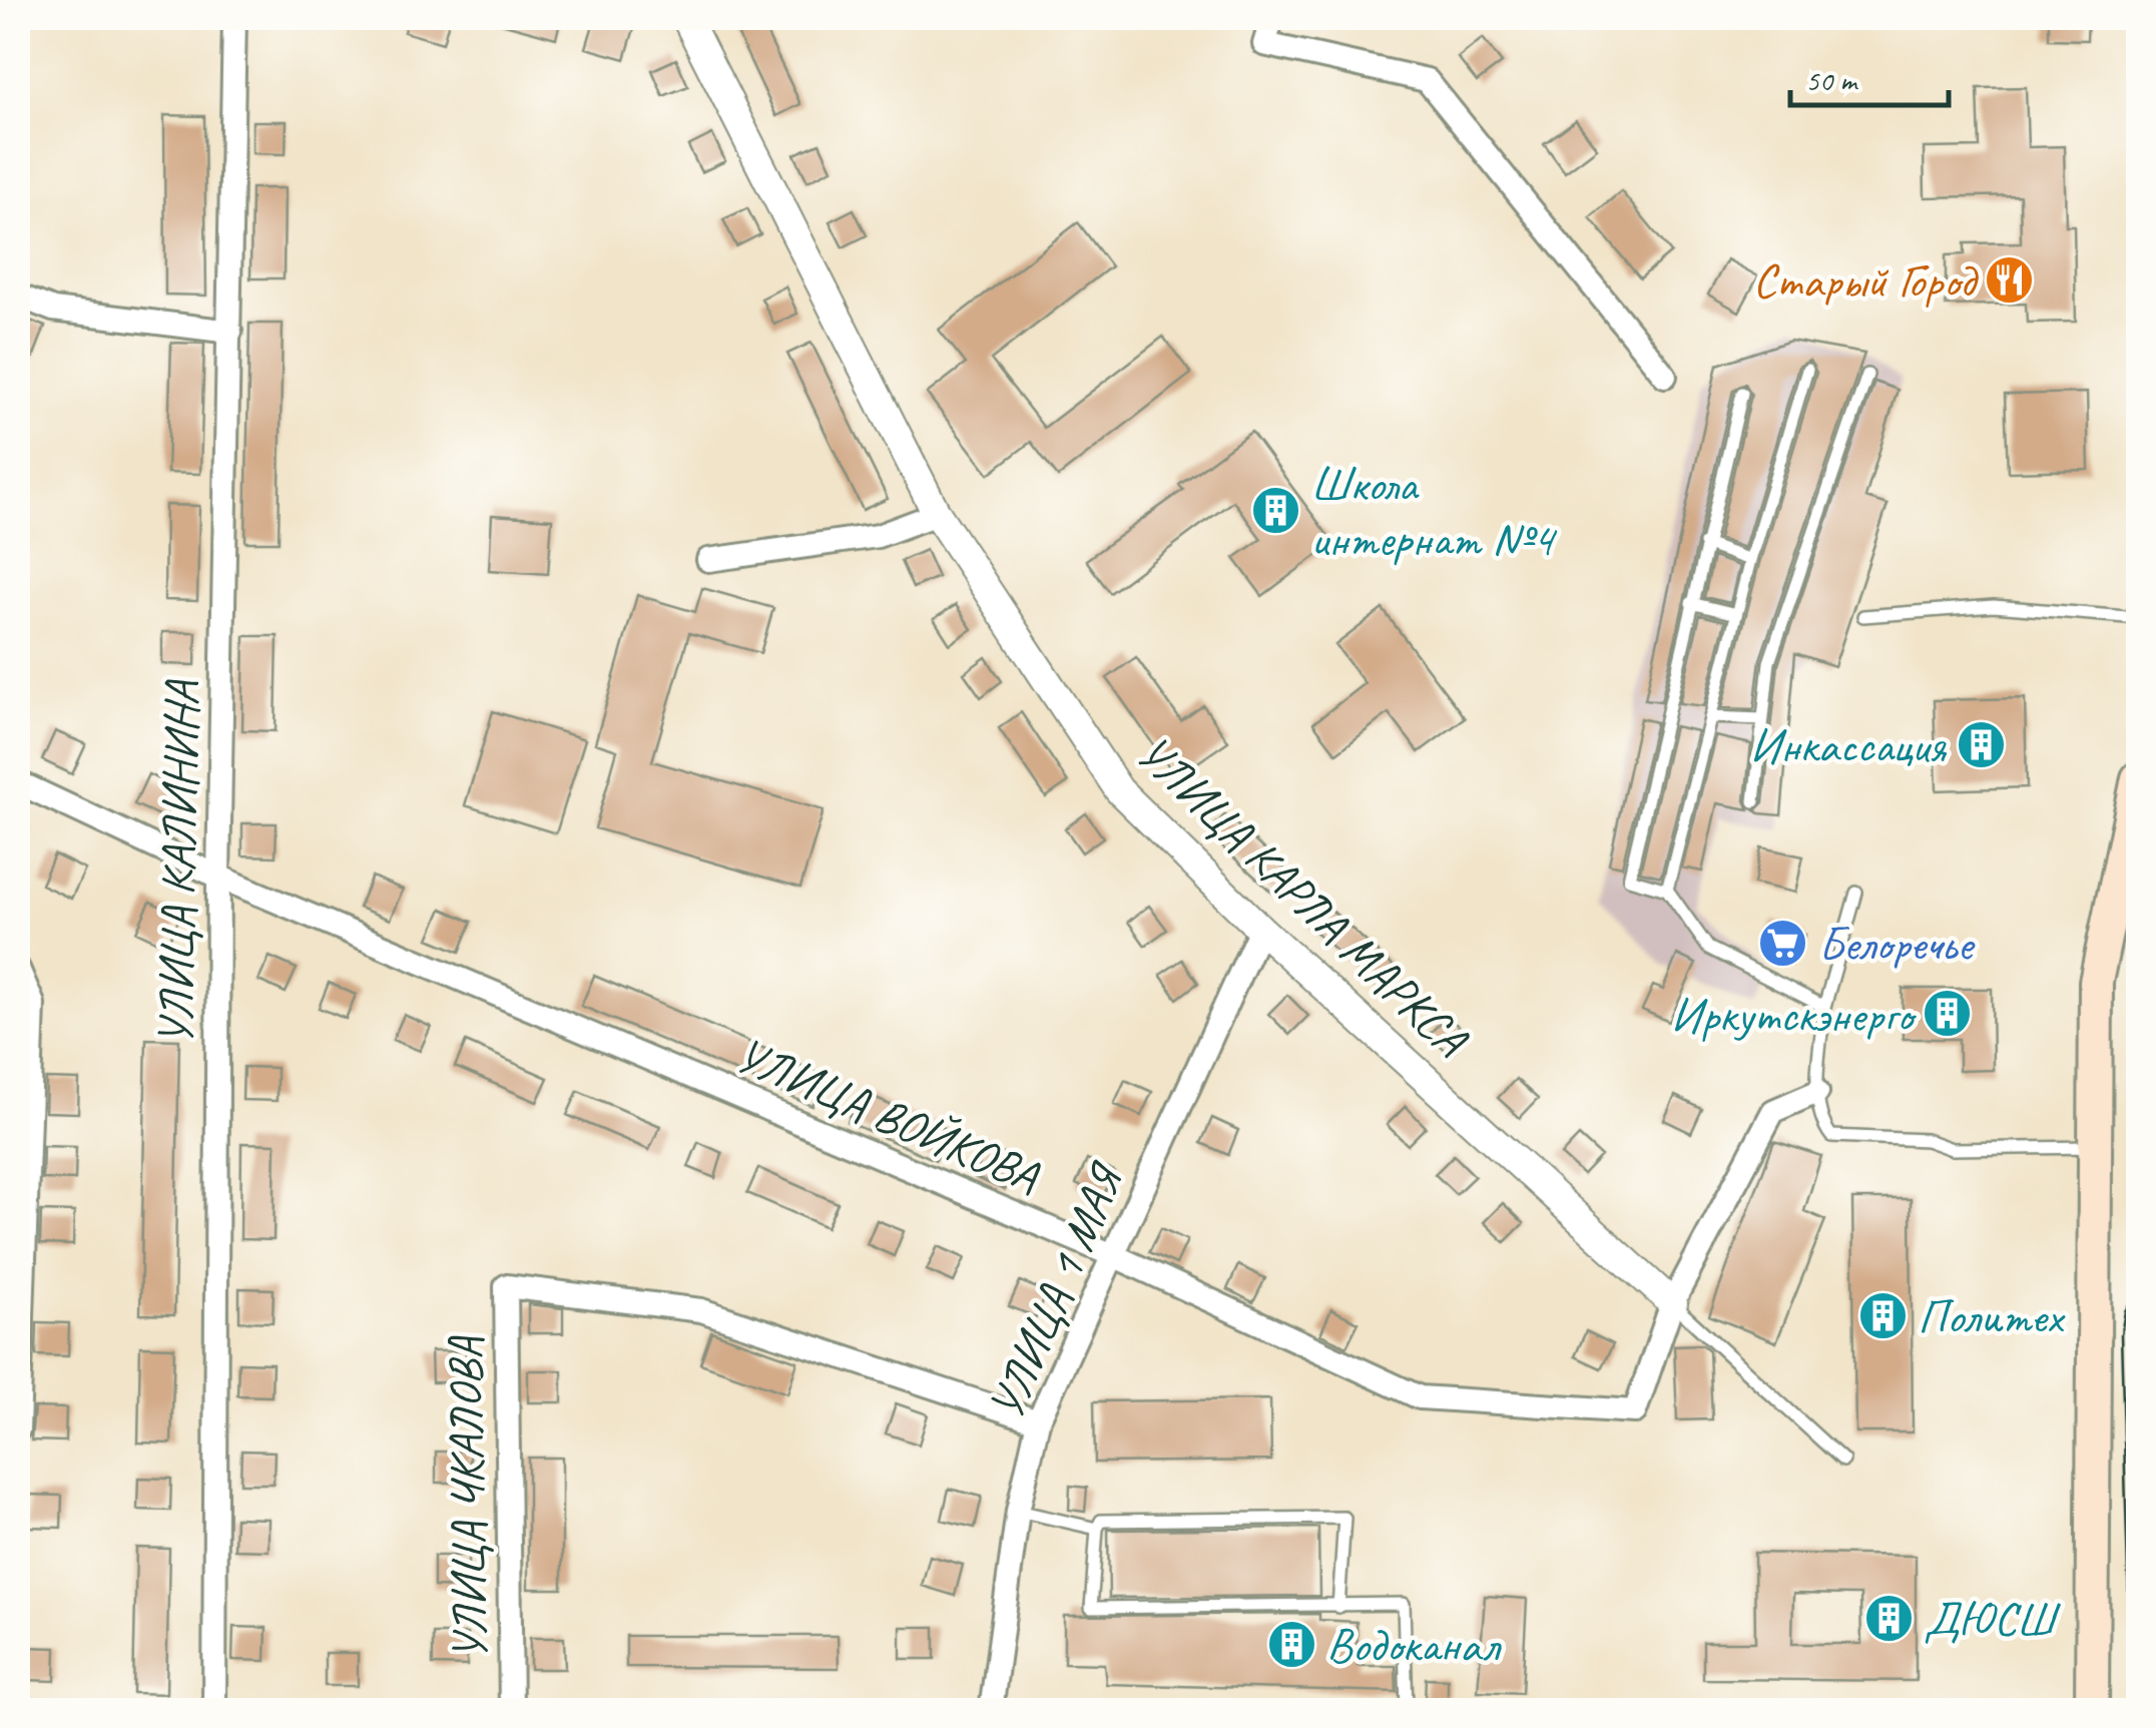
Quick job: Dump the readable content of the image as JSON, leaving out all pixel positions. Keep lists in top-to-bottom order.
{
  "streets": {
    "street": [
      "УЛИЦА КАЛИНИНА",
      "УЛИЦА КАРЛА МАРКСА",
      "УЛИЦА ВОЙКОВА",
      "УЛИЦА 1 МАЯ",
      "УЛИЦА ЧКАЛОВА"
    ]
  },
  "crossings": [
    ["УЛИЦА КАЛИНИНА", "УЛИЦА ВОЙКОВА"],
    ["УЛИЦА КАРЛА МАРКСА", "УЛИЦА ВОЙКОВА"],
    ["УЛИЦА КАРЛА МАРКСА", "УЛИЦА 1 МАЯ"],
    ["УЛИЦА ВОЙКОВА", "УЛИЦА 1 МАЯ"],
    ["УЛИЦА 1 МАЯ", "УЛИЦА ЧКАЛОВА"]
  ],
  "places": {
    "restaurant": ["Старый Город"],
    "building": [
      "Школа интернат №4",
      "Инкассация",
      "Иркутскэнерго",
      "Политех",
      "ДЮСШ",
      "Водоканал"
    ],
    "supermarket": ["Белоречье"]
  },
  "scale_bar": "50 m"
}
